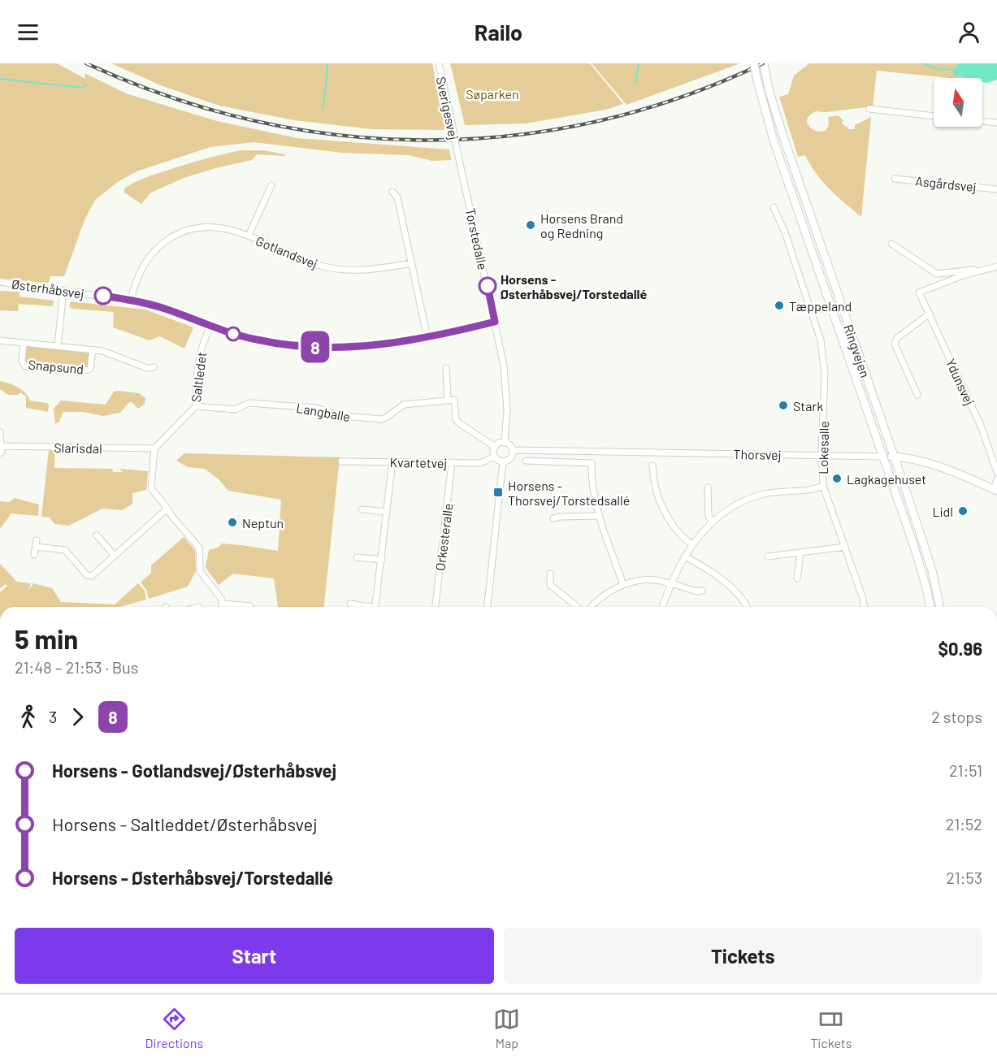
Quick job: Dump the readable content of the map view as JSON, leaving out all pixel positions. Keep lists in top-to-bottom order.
{
  "streets": {
    "main road": ["Ringvejen", "Thorsvej"],
    "street": [
      "Sverigesvej",
      "Asgårdsvej",
      "Torstedalle",
      "Gotlandsvej",
      "Østerhåbsvej",
      "Snapsund",
      "Saltledet",
      "Ydunsvej",
      "Langballe",
      "Slarisdal",
      "Lokesalle",
      "Kvartetvej",
      "Orkesteralle"
    ]
  },
  "crossings": [
    ["Sverigesvej", "Torstedalle"],
    ["Torstedalle", "Østerhåbsvej"],
    ["Torstedalle", "Thorsvej"],
    ["Torstedalle", "Kvartetvej"],
    ["Gotlandsvej", "Østerhåbsvej"],
    ["Østerhåbsvej", "Snapsund"],
    ["Østerhåbsvej", "Saltledet"],
    ["Ringvejen", "Thorsvej"],
    ["Saltledet", "Langballe"],
    ["Saltledet", "Slarisdal"],
    ["Lokesalle", "Thorsvej"],
    ["Thorsvej", "Kvartetvej"],
    ["Kvartetvej", "Orkesteralle"]
  ],
  "parks": ["Søparken"],
  "places": {
    "other": [
      "Horsens Brand og Redning",
      "Horsens - Østerhåbsvej/Torstedallé",
      "Tæppeland",
      "Stark",
      "Lagkagehuset",
      "Lidl",
      "Neptun"
    ],
    "transit": ["Horsens - Thorsvej/Torstedsallé"]
  },
  "lines": ["bus line 8"],
  "north": "top",
  "page": {
    "header": "Railo",
    "on_map": "8",
    "heading": ["5 min", "21:48 – 21:53 · Bus", "$0.96"],
    "legs": ["3", "8", "2 stops"],
    "list": [
      {
        "name": "Horsens - Gotlandsvej/Østerhåbsvej",
        "value": "21:51"
      },
      {
        "name": "Horsens - Saltleddet/Østerhåbsvej",
        "value": "21:52"
      },
      {
        "name": "Horsens - Østerhåbsvej/Torstedallé",
        "value": "21:53"
      }
    ],
    "buttons": ["Start", "Tickets"],
    "tabs": ["Directions", "Map", "Tickets"]
  }
}
